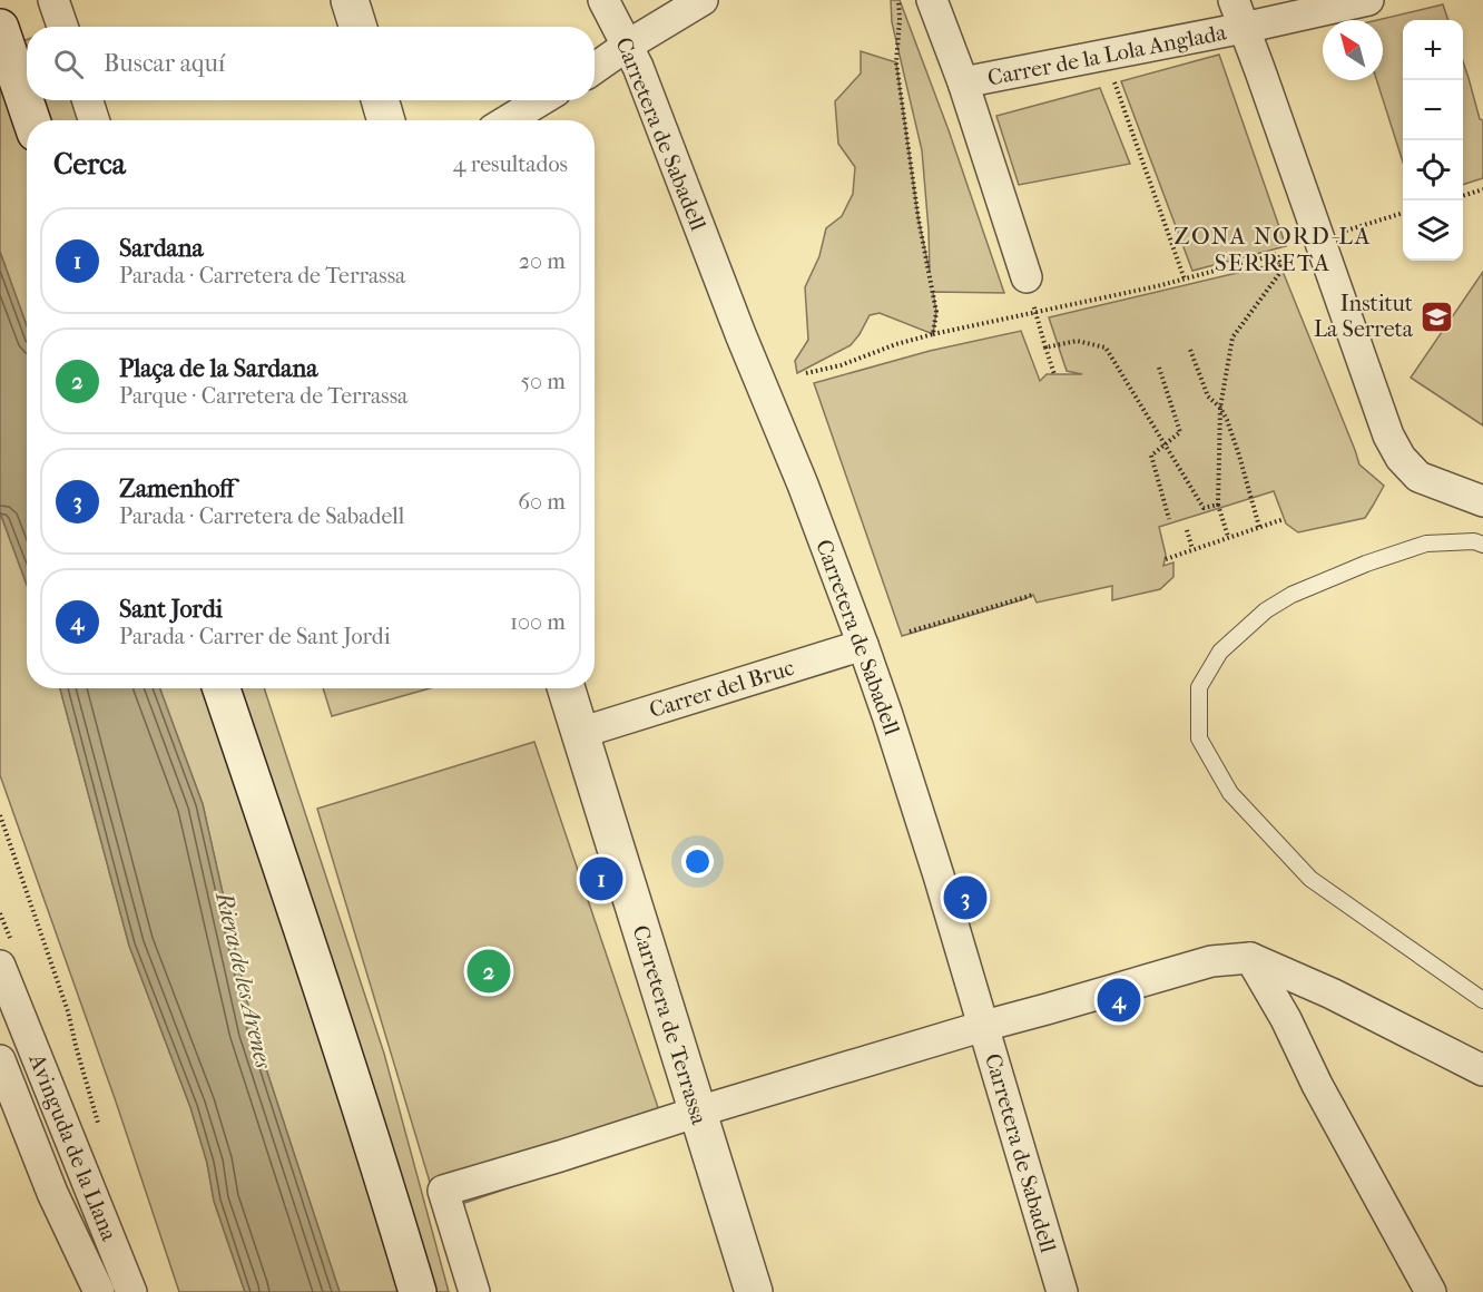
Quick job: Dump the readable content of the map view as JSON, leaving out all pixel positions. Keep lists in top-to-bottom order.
{
  "streets": {
    "main road": ["Carretera de Terrassa"],
    "street": [
      "Carrer de la Lola Anglada",
      "Carretera de Sabadell",
      "Carrer del Bruc",
      "Avinguda de la Llana"
    ]
  },
  "crossings": [
    ["Carretera de Sabadell", "Carrer del Bruc"],
    ["Carrer del Bruc", "Carretera de Terrassa"]
  ],
  "districts": ["ZONA NORD-LA SERRETA"],
  "water": ["Riera de les Arenes"],
  "places": {
    "school or university": ["Institut La Serreta"]
  },
  "north": "top left",
  "page": {
    "map_buttons": ["+", "−"],
    "search": "Buscar aquí",
    "heading": ["Cerca", "4 resultados"],
    "list": [
      {
        "mark": "1",
        "name": "Sardana",
        "note": "Parada · Carretera de Terrassa",
        "value": "20 m"
      },
      {
        "mark": "2",
        "name": "Plaça de la Sardana",
        "note": "Parque · Carretera de Terrassa",
        "value": "50 m"
      },
      {
        "mark": "3",
        "name": "Zamenhoff",
        "note": "Parada · Carretera de Sabadell",
        "value": "60 m"
      },
      {
        "mark": "4",
        "name": "Sant Jordi",
        "note": "Parada · Carrer de Sant Jordi",
        "value": "100 m"
      }
    ],
    "pins": [
      "1",
      "3",
      "2",
      "4"
    ]
  }
}
